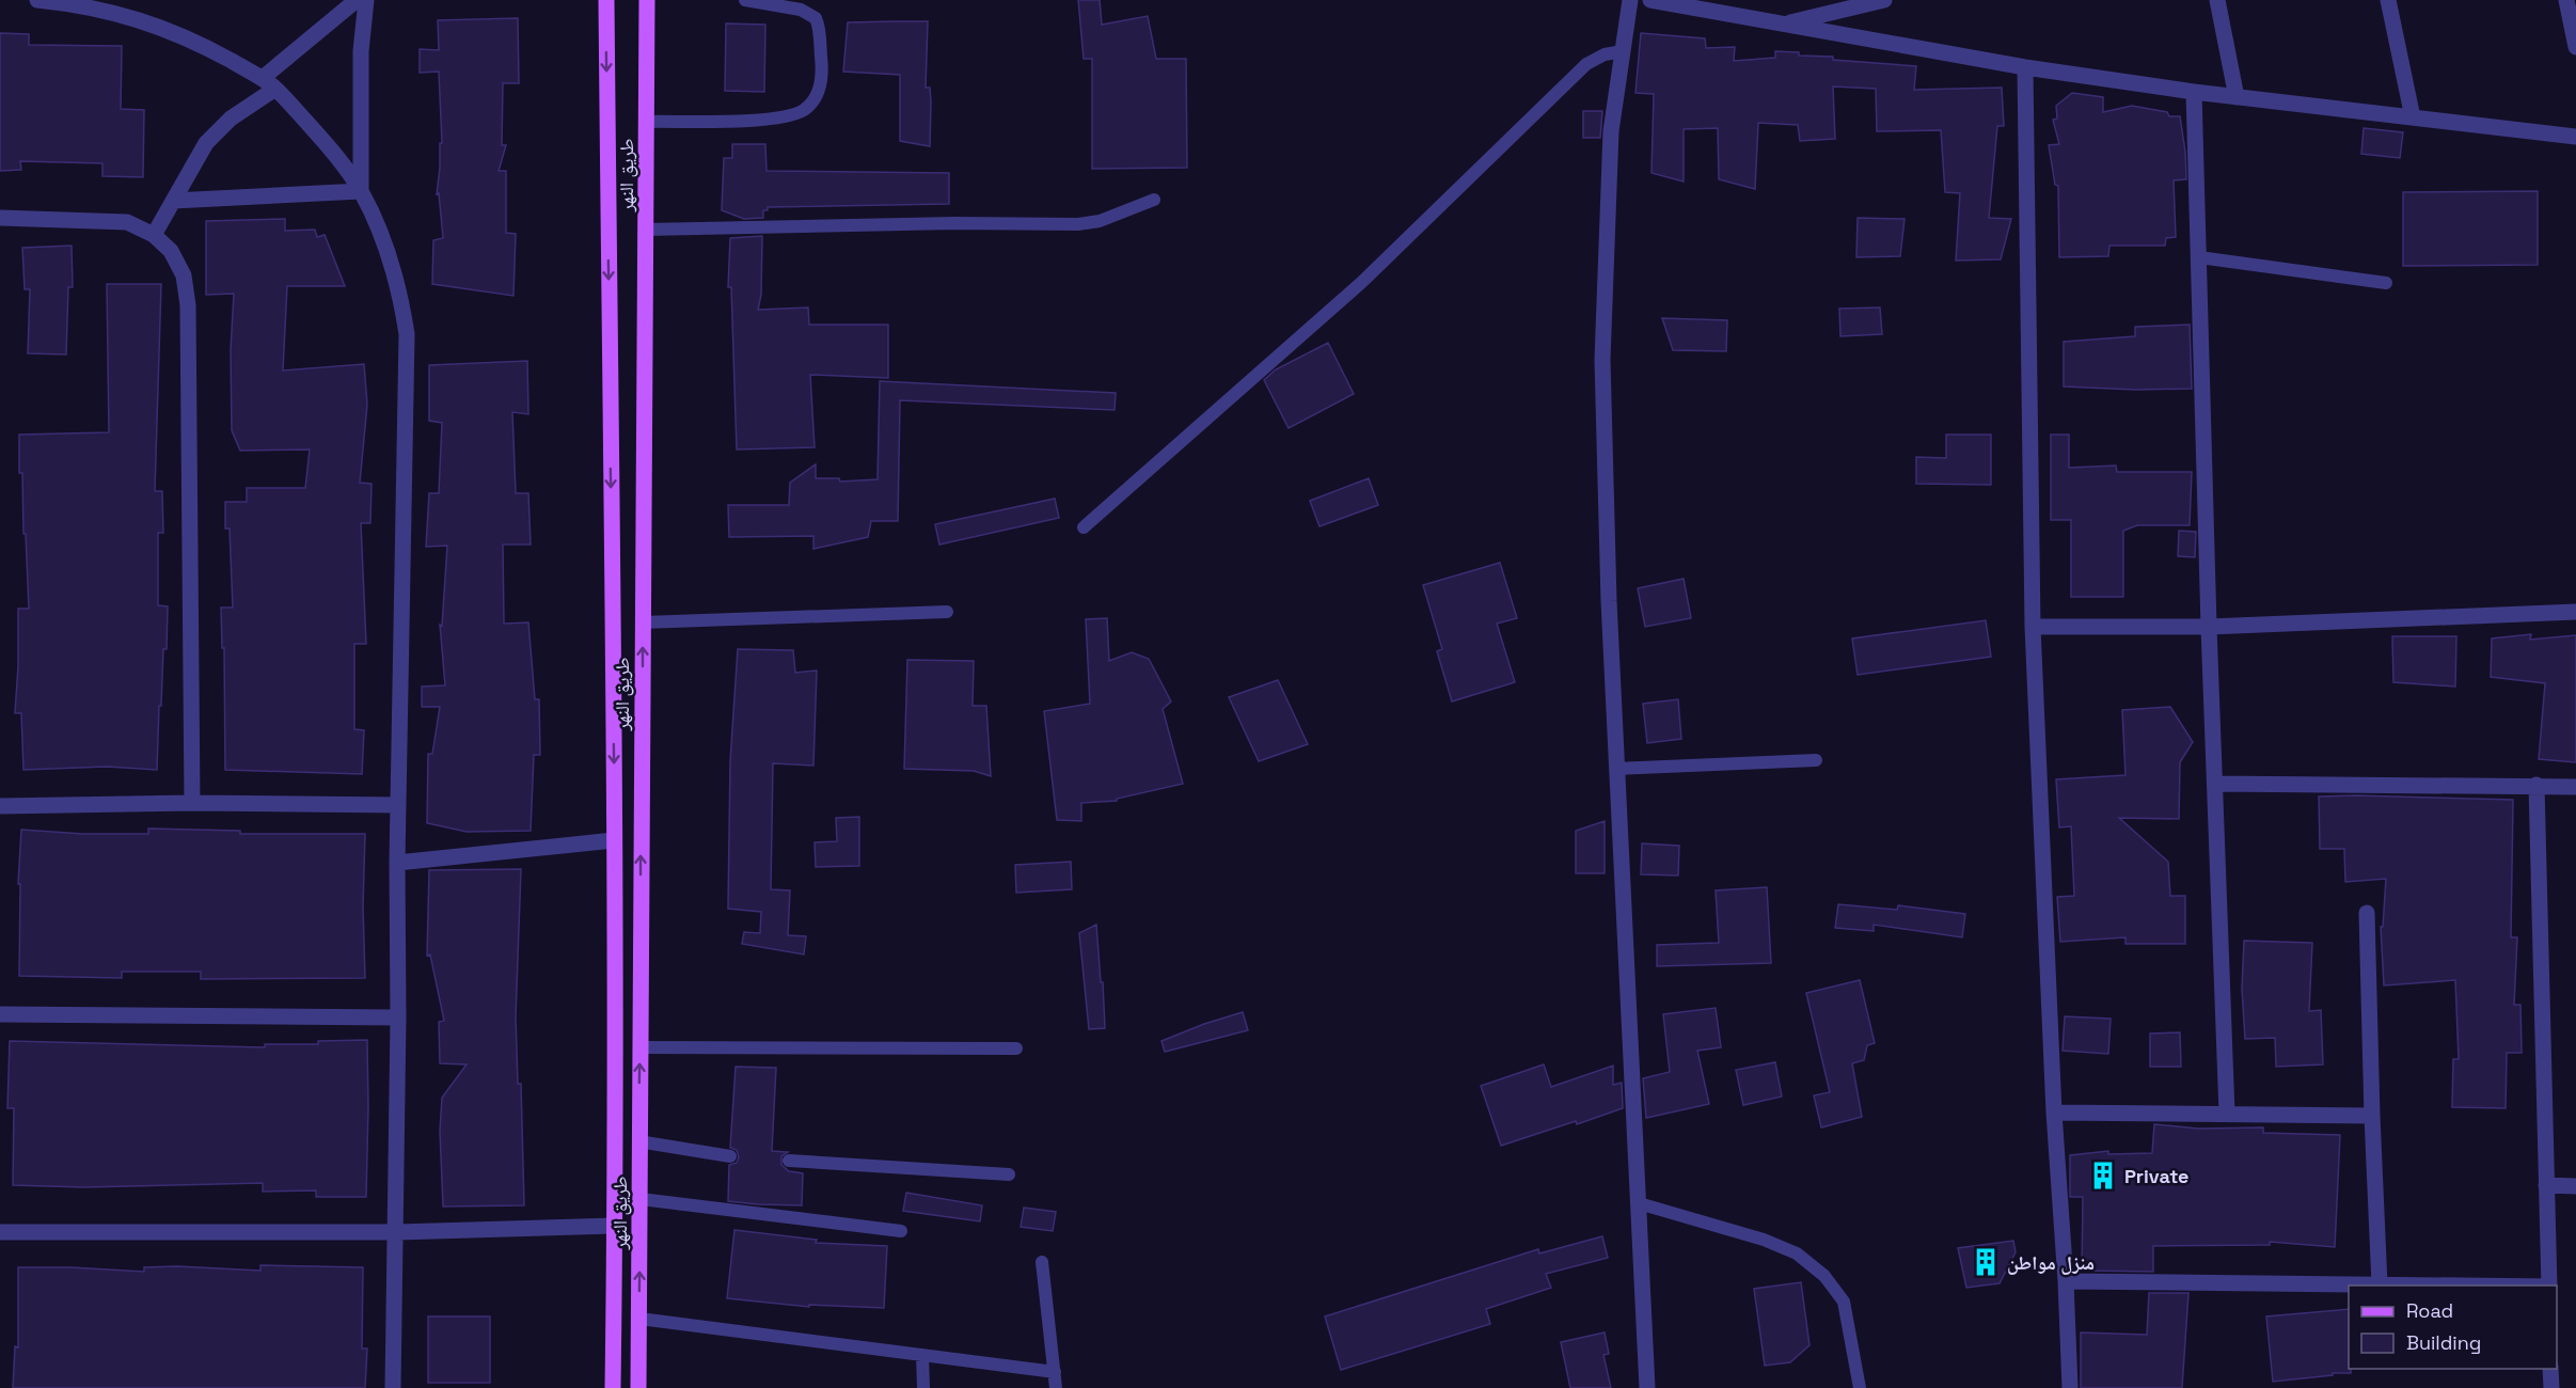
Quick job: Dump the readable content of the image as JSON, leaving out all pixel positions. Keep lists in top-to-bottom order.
{
  "streets": {
    "main road": ["طريق النهر"]
  },
  "places": {
    "building": ["Private", "منزل مواطن"]
  },
  "legend": ["Road", "Building"]
}
